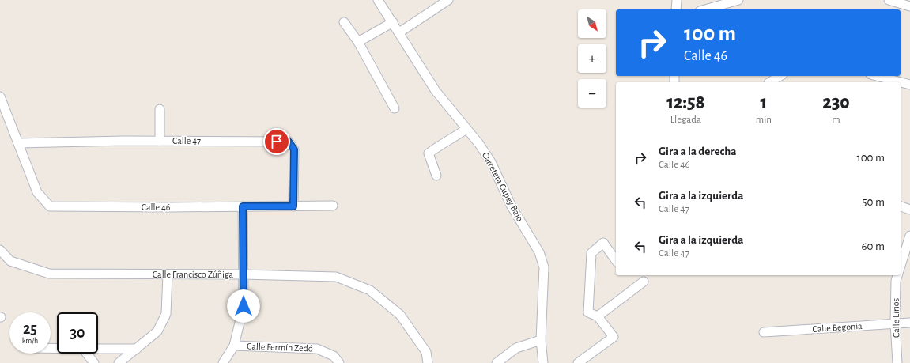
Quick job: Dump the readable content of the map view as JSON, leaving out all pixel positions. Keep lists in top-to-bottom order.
{
  "streets": {
    "street": [
      "Calle 47",
      "Carretera Cupey Bajo",
      "Calle 46",
      "Calle Francisco Zúñiga",
      "Calle Lirios",
      "Calle Begonia",
      "Calle Fermín Zedó"
    ]
  },
  "crossings": [
    ["Calle 47", "Calle 46"],
    ["Calle Lirios", "Calle Begonia"]
  ],
  "north": "bottom right",
  "page": {
    "map_buttons": ["+", "−"],
    "turn": ["100 m", "Calle 46"],
    "eta": [
      "12:58",
      "Llegada",
      "1",
      "min",
      "230",
      "m"
    ],
    "list": [
      {
        "name": "Gira a la derecha",
        "note": "Calle 46",
        "value": "100 m"
      },
      {
        "name": "Gira a la izquierda",
        "note": "Calle 47",
        "value": "50 m"
      },
      {
        "name": "Gira a la izquierda",
        "note": "Calle 47",
        "value": "60 m"
      }
    ],
    "speed": "25 km/h",
    "limit": "30"
  }
}
